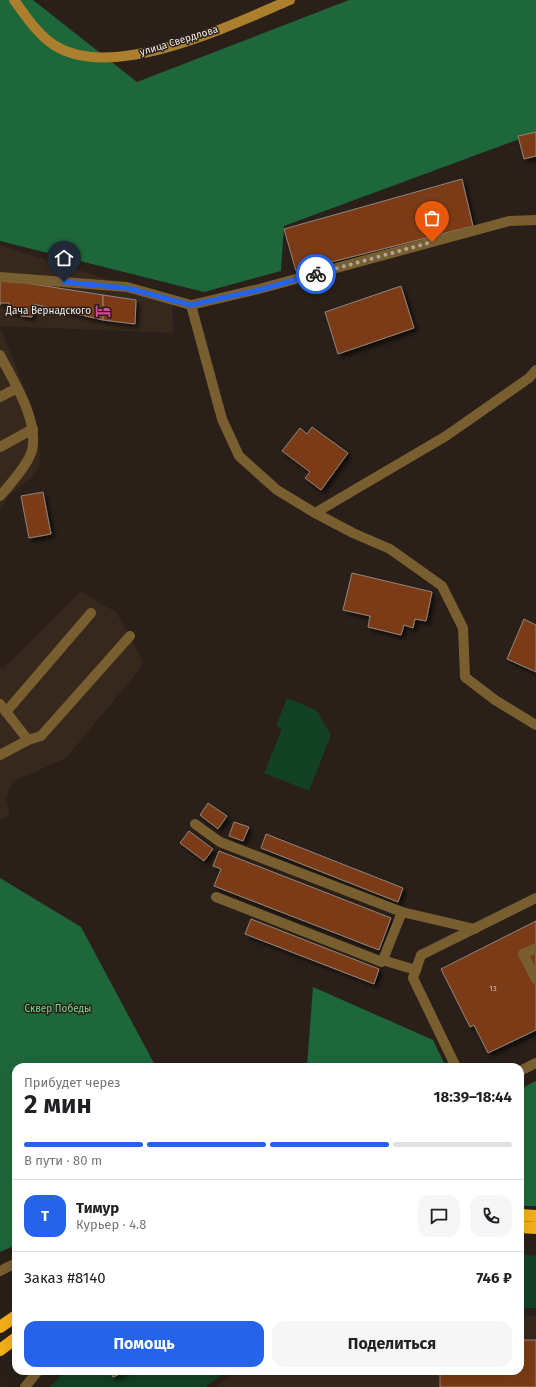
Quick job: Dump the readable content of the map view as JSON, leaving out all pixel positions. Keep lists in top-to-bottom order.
{
  "streets": {
    "main road": ["улица Свердлова"]
  },
  "parks": ["Сквер Победы"],
  "places": {
    "hotel": ["Дача Вернадского"]
  },
  "house_numbers": ["13"],
  "page": {
    "heading": ["2 мин", "Прибудет через", "18:39–18:44"],
    "panel": [
      "Тимур",
      "Курьер · 4.8",
      "Заказ #8140",
      "746 ₽"
    ],
    "bar": "В пути · 80 m",
    "round": "Т",
    "buttons": ["Помощь", "Поделиться"]
  }
}
